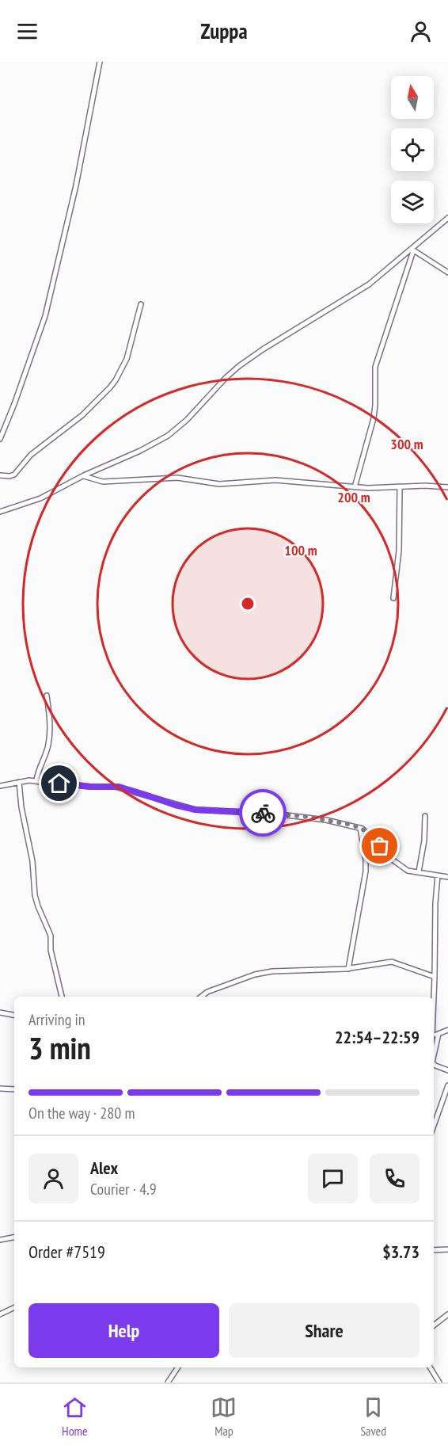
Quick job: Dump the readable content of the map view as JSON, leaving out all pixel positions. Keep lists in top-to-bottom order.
{
  "north": "top",
  "page": {
    "header": "Zuppa",
    "heading": ["3 min", "Arriving in", "22:54–22:59"],
    "panel": [
      "Alex",
      "Courier · 4.9",
      "Order #7519",
      "$3.73"
    ],
    "bar": "On the way · 280 m",
    "buttons": ["Help", "Share"],
    "tabs": ["Home", "Map", "Saved"]
  },
  "rings": ["300 m", "200 m", "100 m"]
}
